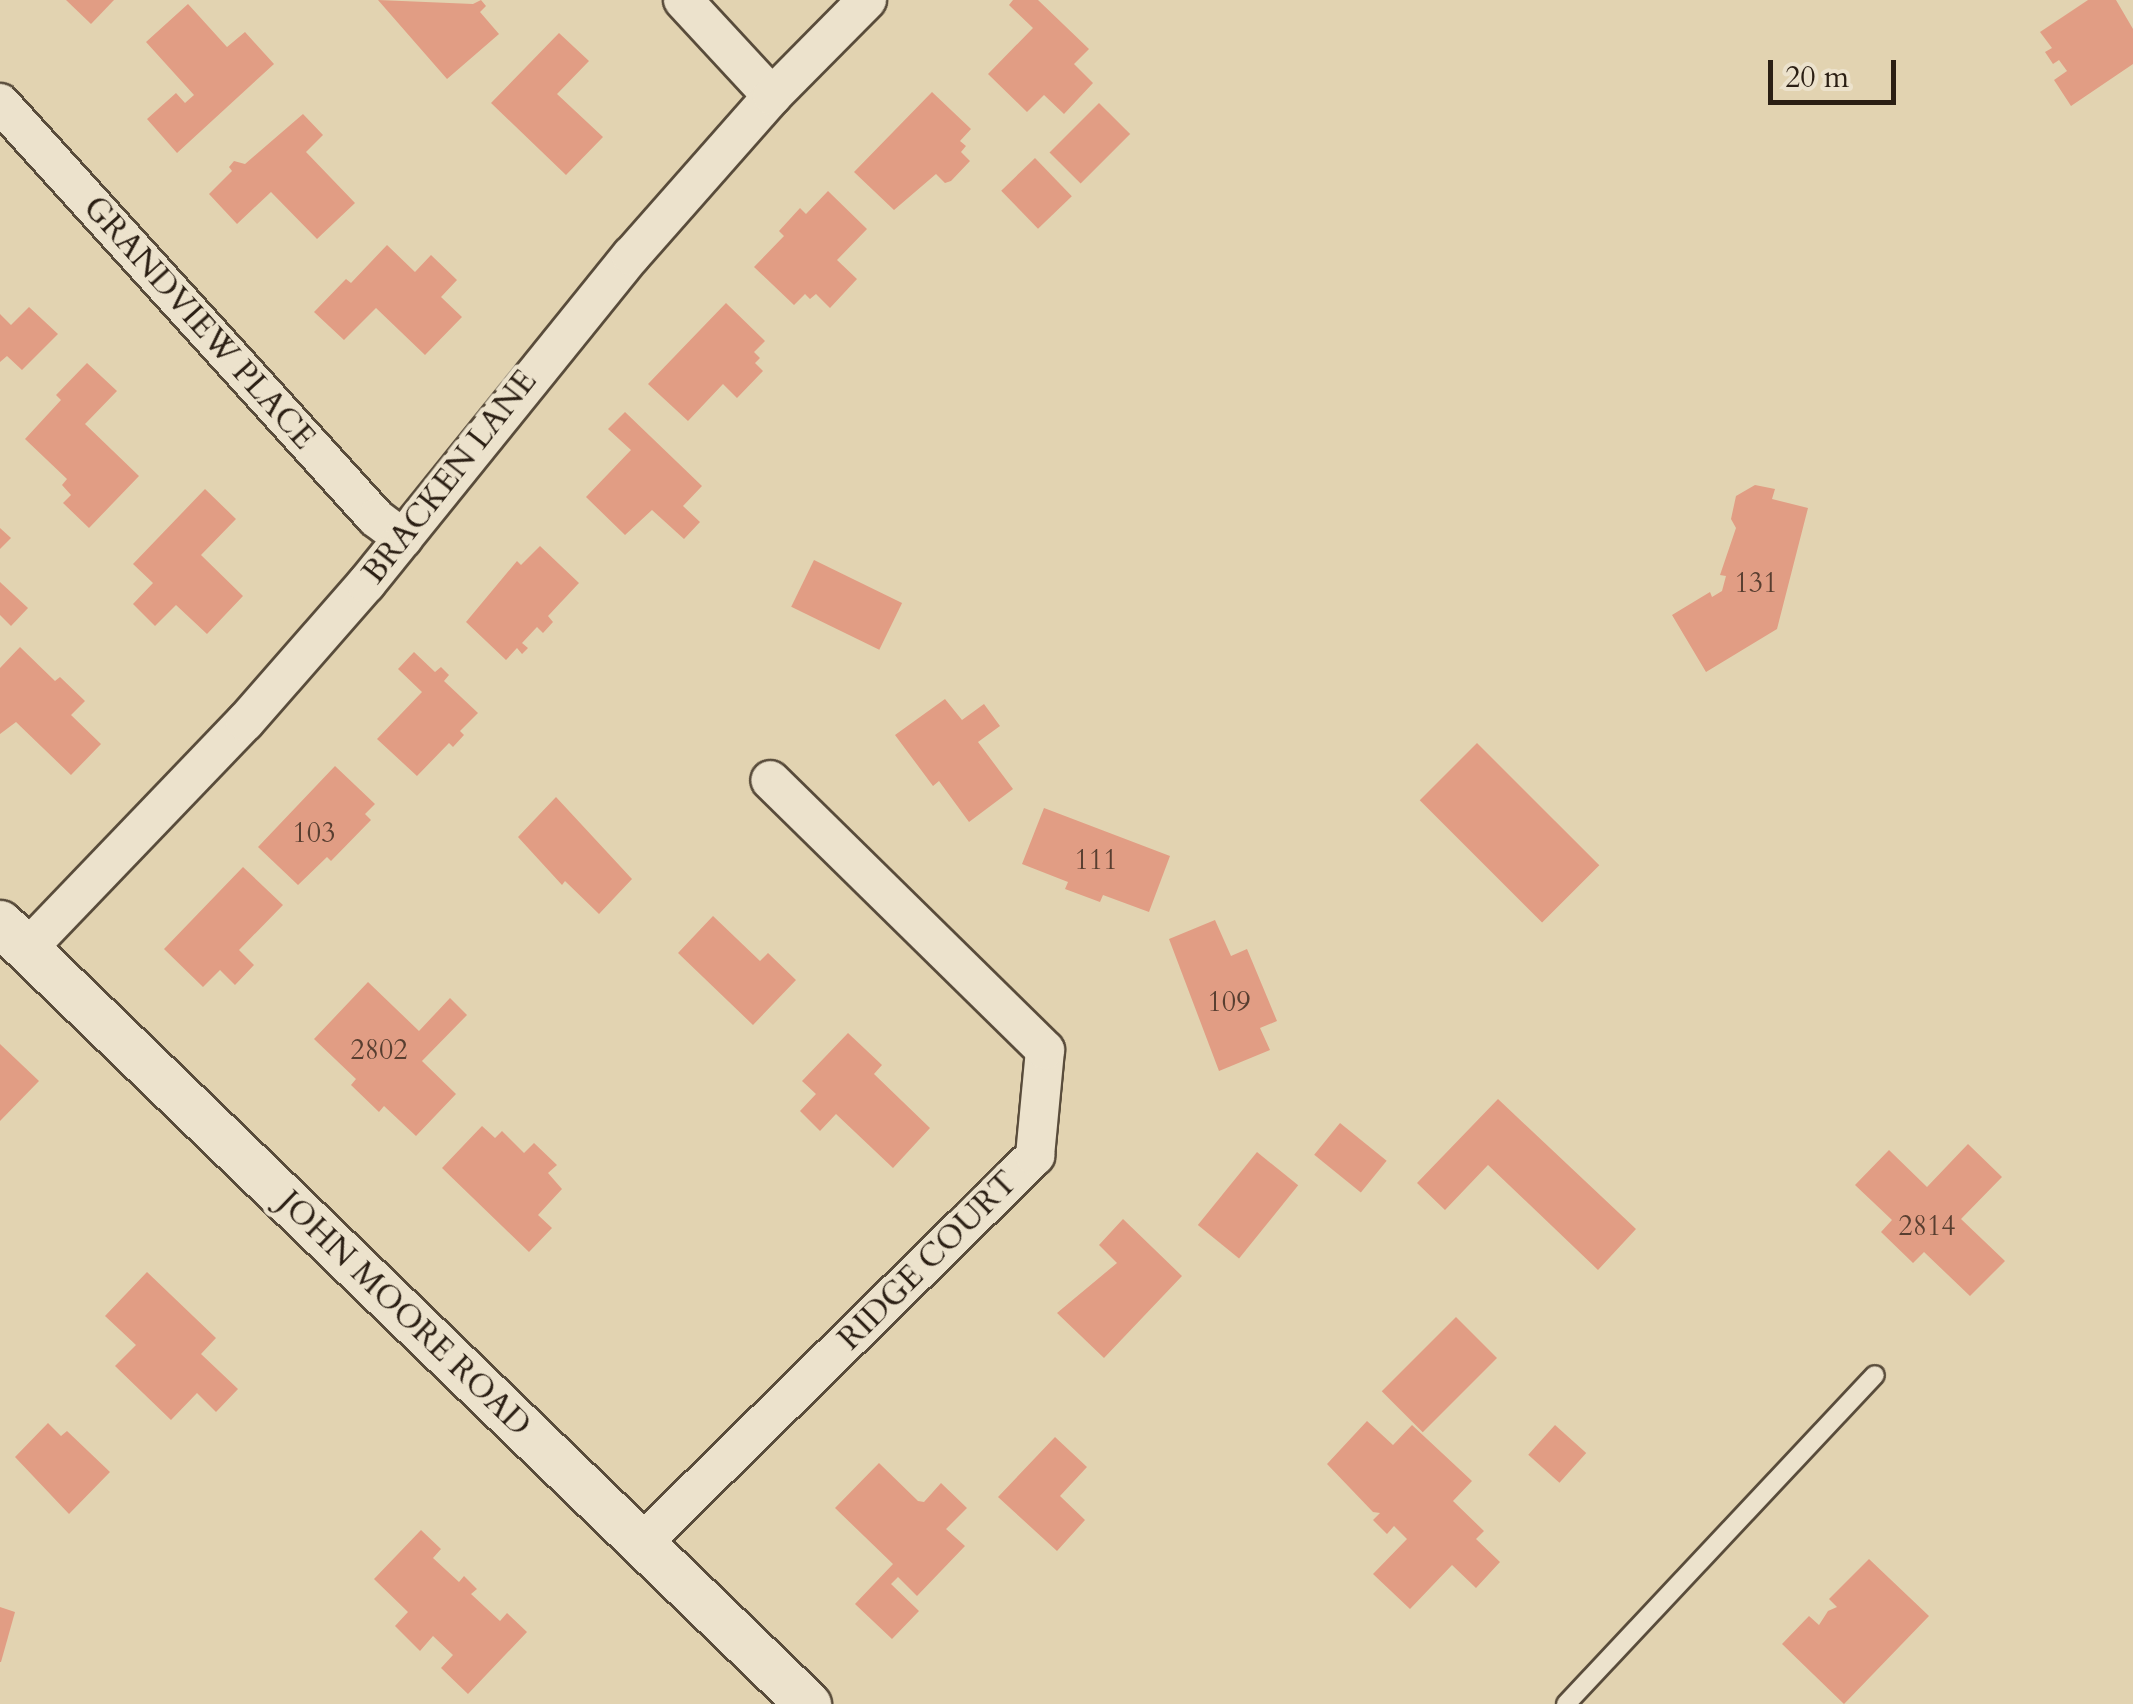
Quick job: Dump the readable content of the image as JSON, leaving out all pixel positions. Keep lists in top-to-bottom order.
{
  "streets": {
    "street": [
      "GRANDVIEW PLACE",
      "BRACKEN LANE",
      "RIDGE COURT",
      "JOHN MOORE ROAD"
    ]
  },
  "crossings": [
    ["GRANDVIEW PLACE", "BRACKEN LANE"],
    ["BRACKEN LANE", "JOHN MOORE ROAD"],
    ["RIDGE COURT", "JOHN MOORE ROAD"]
  ],
  "house_numbers": [
    "131",
    "103",
    "111",
    "109",
    "2802",
    "2814"
  ],
  "scale_bar": "20 m"
}
